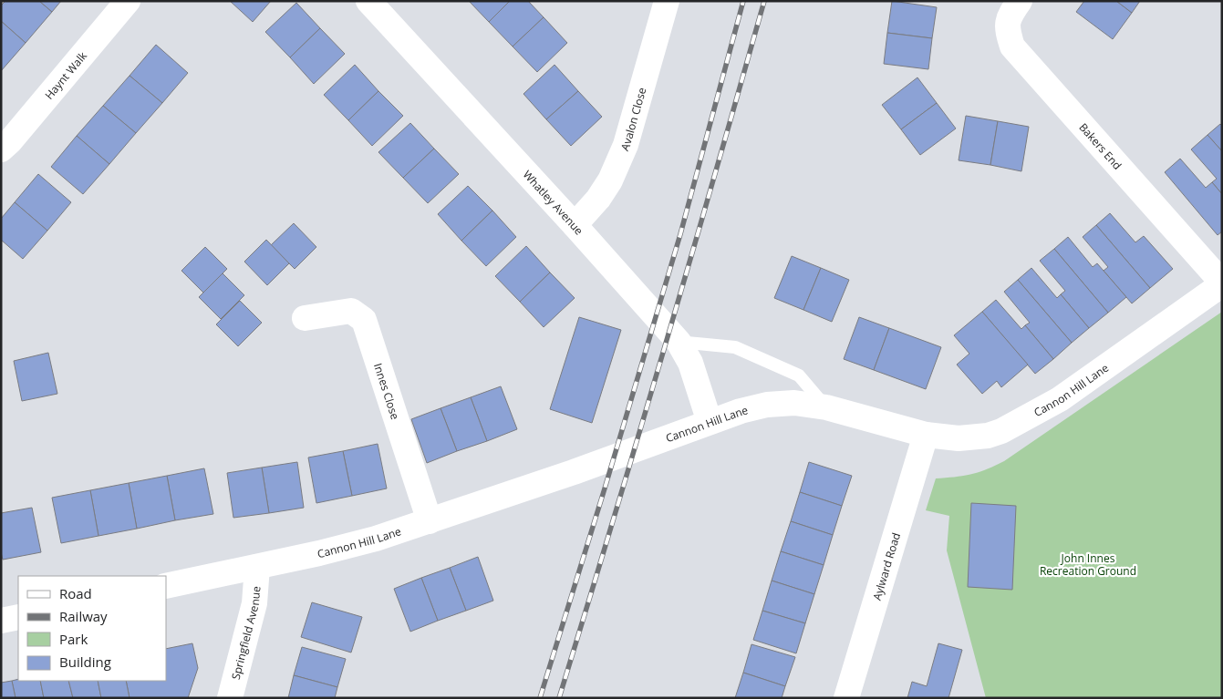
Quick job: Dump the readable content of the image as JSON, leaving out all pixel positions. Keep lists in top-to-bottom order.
{
  "streets": {
    "street": [
      "Haynt Walk",
      "Avalon Close",
      "Bakers End",
      "Whatley Avenue",
      "Cannon Hill Lane",
      "Innes Close",
      "Aylward Road",
      "Springfield Avenue"
    ]
  },
  "crossings": [
    ["Avalon Close", "Whatley Avenue"],
    ["Bakers End", "Cannon Hill Lane"],
    ["Whatley Avenue", "Cannon Hill Lane"],
    ["Cannon Hill Lane", "Innes Close"],
    ["Cannon Hill Lane", "Aylward Road"],
    ["Cannon Hill Lane", "Springfield Avenue"]
  ],
  "parks": ["John Innes Recreation Ground"],
  "legend": [
    "Road",
    "Railway",
    "Park",
    "Building"
  ]
}
